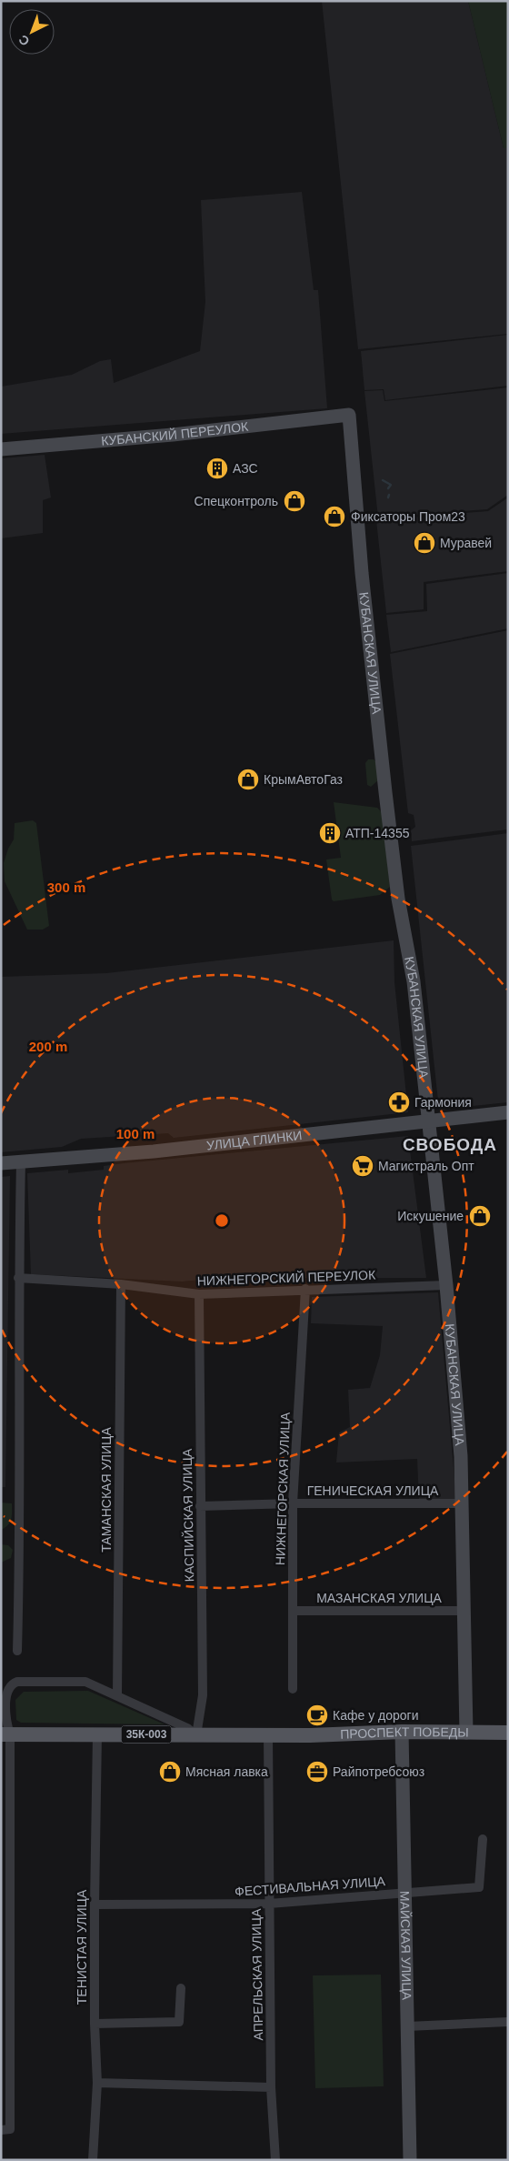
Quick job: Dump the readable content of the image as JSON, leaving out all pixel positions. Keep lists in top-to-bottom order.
{
  "streets": {
    "main road": [
      "КУБАНСКИЙ ПЕРЕУЛОК",
      "КУБАНСКАЯ УЛИЦА",
      "УЛИЦА ГЛИНКИ",
      "ПРОСПЕКТ ПОБЕДЫ",
      "35К-003",
      "МАЙСКАЯ УЛИЦА"
    ],
    "street": [
      "НИЖНЕГОРСКИЙ ПЕРЕУЛОК",
      "НИЖНЕГОРСКАЯ УЛИЦА",
      "ТАМАНСКАЯ УЛИЦА",
      "ГЕНИЧЕСКАЯ УЛИЦА",
      "КАСПИЙСКАЯ УЛИЦА",
      "МАЗАНСКАЯ УЛИЦА",
      "ФЕСТИВАЛЬНАЯ УЛИЦА",
      "ТЕНИСТАЯ УЛИЦА",
      "АПРЕЛЬСКАЯ УЛИЦА"
    ]
  },
  "crossings": [
    ["КУБАНСКИЙ ПЕРЕУЛОК", "КУБАНСКАЯ УЛИЦА"],
    ["КУБАНСКАЯ УЛИЦА", "УЛИЦА ГЛИНКИ"],
    ["КУБАНСКАЯ УЛИЦА", "НИЖНЕГОРСКИЙ ПЕРЕУЛОК"],
    ["КУБАНСКАЯ УЛИЦА", "ГЕНИЧЕСКАЯ УЛИЦА"],
    ["КУБАНСКАЯ УЛИЦА", "МАЗАНСКАЯ УЛИЦА"],
    ["КУБАНСКАЯ УЛИЦА", "ПРОСПЕКТ ПОБЕДЫ"],
    ["НИЖНЕГОРСКИЙ ПЕРЕУЛОК", "НИЖНЕГОРСКАЯ УЛИЦА"],
    ["НИЖНЕГОРСКИЙ ПЕРЕУЛОК", "ТАМАНСКАЯ УЛИЦА"],
    ["НИЖНЕГОРСКИЙ ПЕРЕУЛОК", "КАСПИЙСКАЯ УЛИЦА"],
    ["НИЖНЕГОРСКАЯ УЛИЦА", "ГЕНИЧЕСКАЯ УЛИЦА"],
    ["НИЖНЕГОРСКАЯ УЛИЦА", "МАЗАНСКАЯ УЛИЦА"],
    ["ГЕНИЧЕСКАЯ УЛИЦА", "КАСПИЙСКАЯ УЛИЦА"],
    ["КАСПИЙСКАЯ УЛИЦА", "ПРОСПЕКТ ПОБЕДЫ"],
    ["ПРОСПЕКТ ПОБЕДЫ", "МАЙСКАЯ УЛИЦА"],
    ["ПРОСПЕКТ ПОБЕДЫ", "ТЕНИСТАЯ УЛИЦА"],
    ["ПРОСПЕКТ ПОБЕДЫ", "АПРЕЛЬСКАЯ УЛИЦА"],
    ["ФЕСТИВАЛЬНАЯ УЛИЦА", "МАЙСКАЯ УЛИЦА"],
    ["ФЕСТИВАЛЬНАЯ УЛИЦА", "ТЕНИСТАЯ УЛИЦА"],
    ["ФЕСТИВАЛЬНАЯ УЛИЦА", "АПРЕЛЬСКАЯ УЛИЦА"]
  ],
  "districts": ["СВОБОДА"],
  "places": {
    "building": ["АЗС", "АТП-14355"],
    "shop": [
      "Спецконтроль",
      "Фиксаторы Пром23",
      "Муравей",
      "КрымАвтоГаз",
      "Искушение",
      "Мясная лавка"
    ],
    "pharmacy": ["Гармония"],
    "supermarket": ["Магистраль Опт"],
    "cafe": ["Кафе у дороги"],
    "office": ["Райпотребсоюз"]
  },
  "north": "bottom left",
  "rings": ["300 m", "200 m", "100 m"]
}
